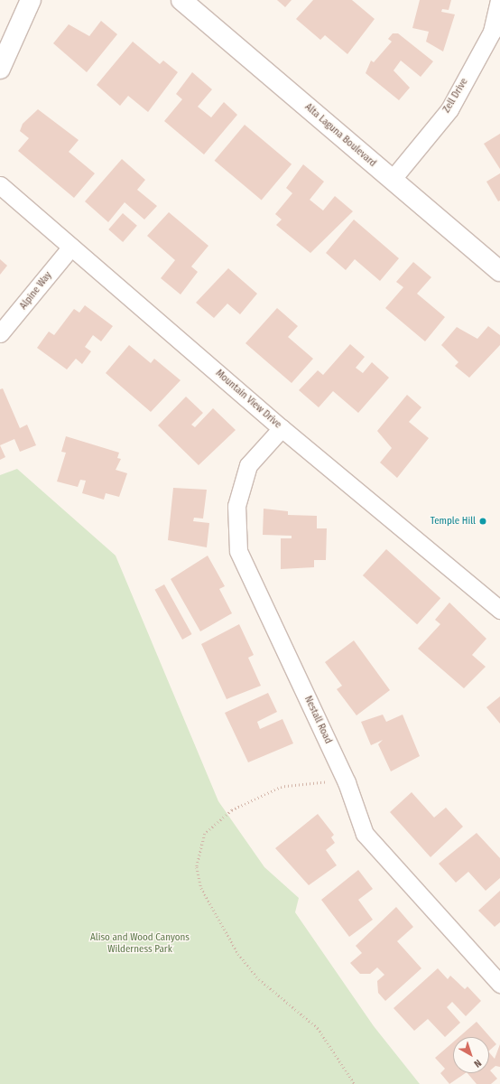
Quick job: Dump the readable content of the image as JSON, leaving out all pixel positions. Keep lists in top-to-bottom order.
{
  "streets": {
    "main road": ["Alta Laguna Boulevard"],
    "street": [
      "Zell Drive",
      "Alpine Way",
      "Mountain View Drive",
      "Nestall Road"
    ]
  },
  "crossings": [
    ["Zell Drive", "Alta Laguna Boulevard"],
    ["Alpine Way", "Mountain View Drive"],
    ["Mountain View Drive", "Nestall Road"]
  ],
  "parks": ["Aliso and Wood Canyons Wilderness Park"],
  "places": ["Temple Hill"],
  "north": "bottom right"
}
